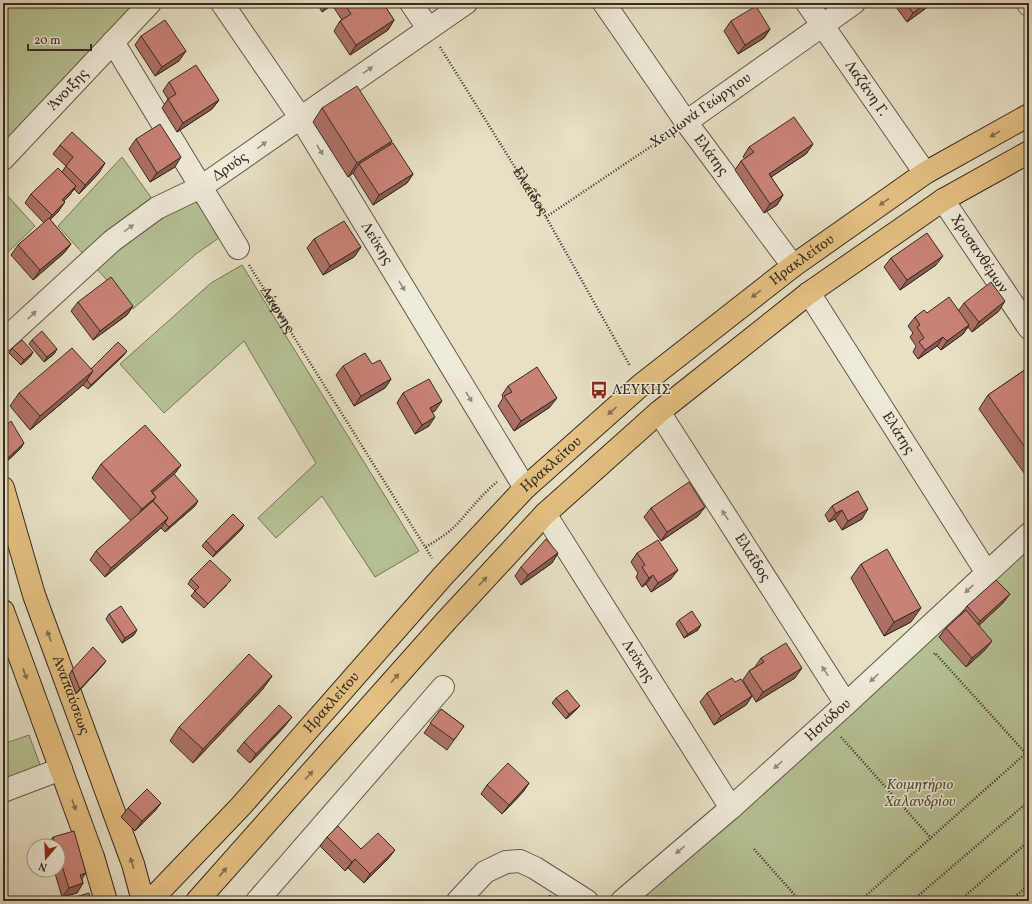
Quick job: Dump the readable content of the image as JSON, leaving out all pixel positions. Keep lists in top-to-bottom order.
{
  "streets": {
    "main road": ["Ηρακλείτου", "Αναπαύσεως"],
    "street": [
      "Λαζάνη Γ.",
      "Άνοιξης",
      "Χειμωνά Γεώργιου",
      "Ελάτης",
      "Δρυός",
      "Ελαΐδος",
      "Λεύκης",
      "Χρυσανθέμων",
      "Ησιόδου"
    ],
    "path": ["Δάφνης"]
  },
  "crossings": [
    ["Λαζάνη Γ.", "Χειμωνά Γεώργιου"],
    ["Λαζάνη Γ.", "Ηρακλείτου"],
    ["Χειμωνά Γεώργιου", "Ελάτης"],
    ["Χειμωνά Γεώργιου", "Ελαΐδος"],
    ["Ελάτης", "Ηρακλείτου"],
    ["Ελάτης", "Ησιόδου"],
    ["Δρυός", "Ελαΐδος"],
    ["Δρυός", "Λεύκης"],
    ["Ελαΐδος", "Ηρακλείτου"],
    ["Ελαΐδος", "Ησιόδου"],
    ["Λεύκης", "Ηρακλείτου"],
    ["Λεύκης", "Ησιόδου"],
    ["Χρυσανθέμων", "Ηρακλείτου"],
    ["Ηρακλείτου", "Δάφνης"]
  ],
  "one_way": [
    "Δρυός",
    "Ελαΐδος",
    "Λεύκης",
    "Ησιόδου"
  ],
  "parks": ["Κοιμητήριο Χαλανδρίου"],
  "places": {
    "bus stop": ["ΛΕΥΚΗΣ"]
  },
  "scale_bar": "20 m",
  "north": "bottom"
}
